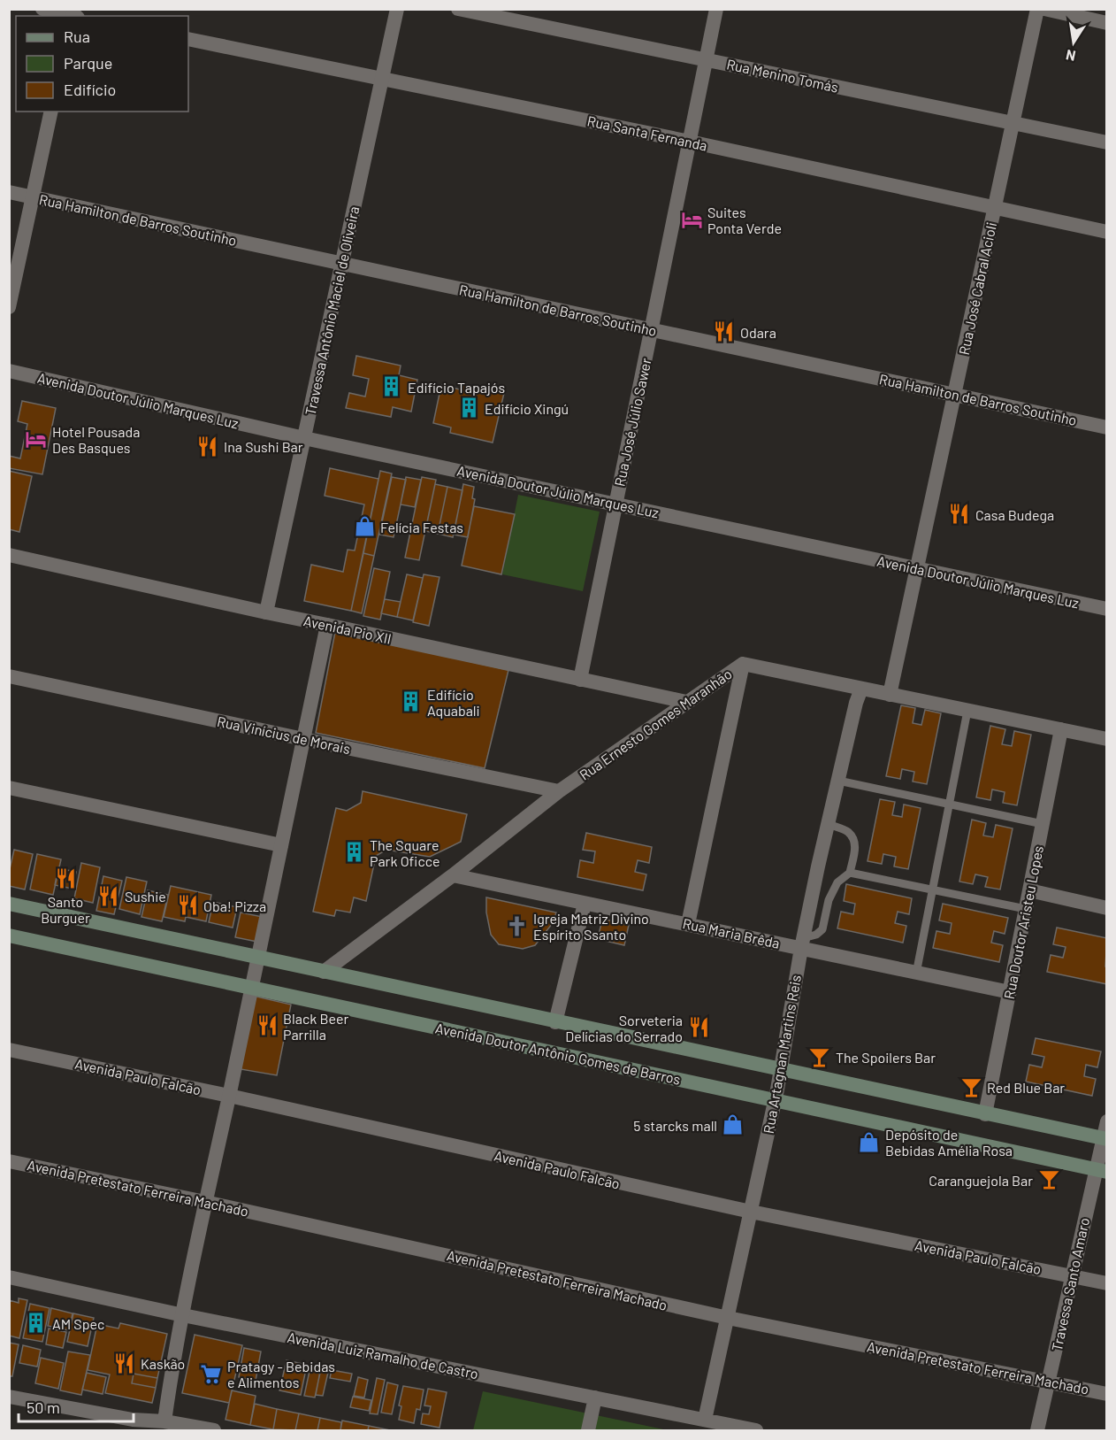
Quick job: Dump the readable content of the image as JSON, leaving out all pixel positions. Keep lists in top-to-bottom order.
{
  "streets": {
    "main road": ["Avenida Doutor Antônio Gomes de Barros"],
    "street": [
      "Rua Menino Tomás",
      "Rua Santa Fernanda",
      "Rua Hamilton de Barros Soutinho",
      "Rua José Cabral Acioli",
      "Travessa Antônio Maciel de Oliveira",
      "Avenida Doutor Júlio Marques Luz",
      "Rua José Júlio Sawer",
      "Avenida Pio XII",
      "Rua Ernesto Gomes Maranhão",
      "Rua Vinícius de Morais",
      "Rua Doutor Aristeu Lopes",
      "Rua Maria Brêda",
      "Rua Artagnan Martins Reis",
      "Avenida Paulo Falcão",
      "Avenida Pretestato Ferreira Machado",
      "Travessa Santo Amaro",
      "Avenida Luiz Ramalho de Castro"
    ]
  },
  "crossings": [
    ["Rua Menino Tomás", "Rua José Cabral Acioli"],
    ["Rua Menino Tomás", "Rua José Júlio Sawer"],
    ["Rua Santa Fernanda", "Rua José Cabral Acioli"],
    ["Rua Santa Fernanda", "Travessa Antônio Maciel de Oliveira"],
    ["Rua Santa Fernanda", "Rua José Júlio Sawer"],
    ["Rua Hamilton de Barros Soutinho", "Rua José Cabral Acioli"],
    ["Rua Hamilton de Barros Soutinho", "Travessa Antônio Maciel de Oliveira"],
    ["Rua Hamilton de Barros Soutinho", "Rua José Júlio Sawer"],
    ["Rua José Cabral Acioli", "Avenida Doutor Júlio Marques Luz"],
    ["Travessa Antônio Maciel de Oliveira", "Avenida Doutor Júlio Marques Luz"],
    ["Travessa Antônio Maciel de Oliveira", "Avenida Pio XII"],
    ["Avenida Doutor Júlio Marques Luz", "Rua José Júlio Sawer"],
    ["Rua José Júlio Sawer", "Avenida Pio XII"],
    ["Avenida Pio XII", "Rua Ernesto Gomes Maranhão"],
    ["Rua Ernesto Gomes Maranhão", "Rua Vinícius de Morais"],
    ["Rua Ernesto Gomes Maranhão", "Rua Doutor Aristeu Lopes"],
    ["Rua Ernesto Gomes Maranhão", "Rua Maria Brêda"],
    ["Rua Ernesto Gomes Maranhão", "Avenida Doutor Antônio Gomes de Barros"],
    ["Rua Ernesto Gomes Maranhão", "Rua Artagnan Martins Reis"],
    ["Rua Doutor Aristeu Lopes", "Rua Maria Brêda"],
    ["Rua Doutor Aristeu Lopes", "Avenida Doutor Antônio Gomes de Barros"],
    ["Rua Maria Brêda", "Rua Artagnan Martins Reis"],
    ["Avenida Doutor Antônio Gomes de Barros", "Rua Artagnan Martins Reis"],
    ["Avenida Doutor Antônio Gomes de Barros", "Travessa Santo Amaro"],
    ["Rua Artagnan Martins Reis", "Avenida Paulo Falcão"],
    ["Rua Artagnan Martins Reis", "Avenida Pretestato Ferreira Machado"],
    ["Rua Artagnan Martins Reis", "Avenida Luiz Ramalho de Castro"],
    ["Avenida Paulo Falcão", "Travessa Santo Amaro"],
    ["Avenida Pretestato Ferreira Machado", "Travessa Santo Amaro"]
  ],
  "places": {
    "hotel": ["Suites Ponta Verde", "Hotel Pousada Des Basques"],
    "restaurant": [
      "Odara",
      "Ina Sushi Bar",
      "Casa Budega",
      "Santo Burguer",
      "Sushie",
      "Oba! Pizza",
      "Black Beer Parrilla",
      "Sorveteria Delícias do Serrado",
      "Kaskão"
    ],
    "building": [
      "Edifício Tapajós",
      "Edifício Xingú",
      "Edifício Aquabali",
      "The Square Park Oficce",
      "AM Spec"
    ],
    "shop": ["Felícia Festas", "5 starcks mall", "Depósito de Bebidas Amélia Rosa"],
    "church": ["Igreja Matriz Divino Espírito Ssanto"],
    "bar": ["The Spoilers Bar", "Red Blue Bar", "Caranguejola Bar"],
    "supermarket": ["Pratagy - Bebidas e Alimentos"]
  },
  "legend": ["Rua", "Parque", "Edifício"],
  "scale_bar": "50 m",
  "north": "bottom"
}
